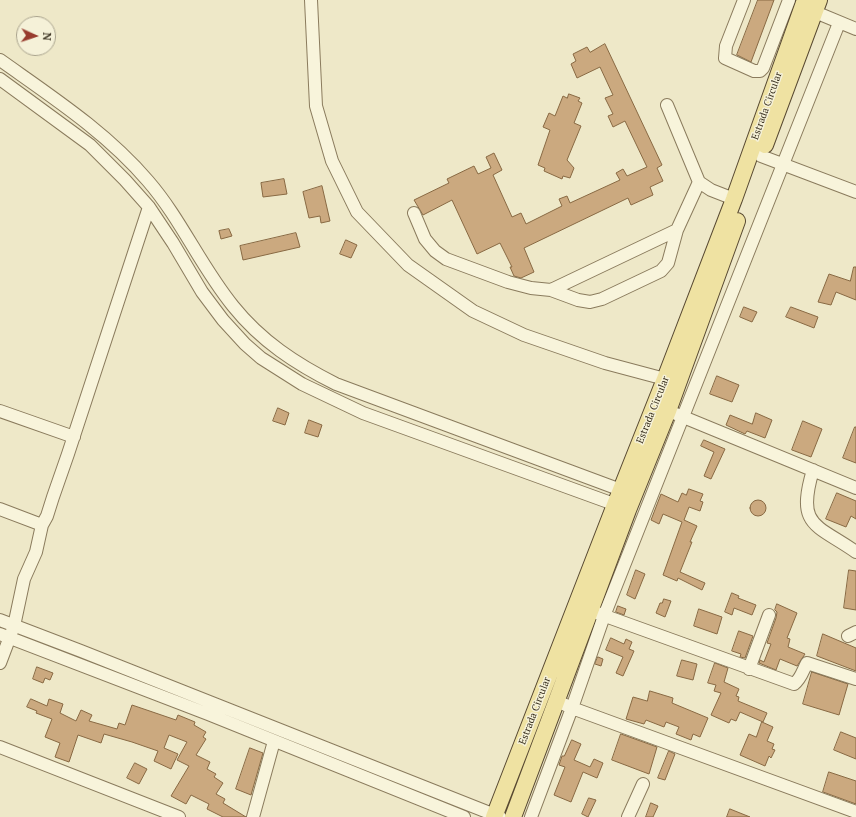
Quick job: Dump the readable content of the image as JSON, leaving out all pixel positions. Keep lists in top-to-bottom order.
{
  "streets": {
    "main road": ["Estrada Circular"]
  },
  "north": "right"
}
